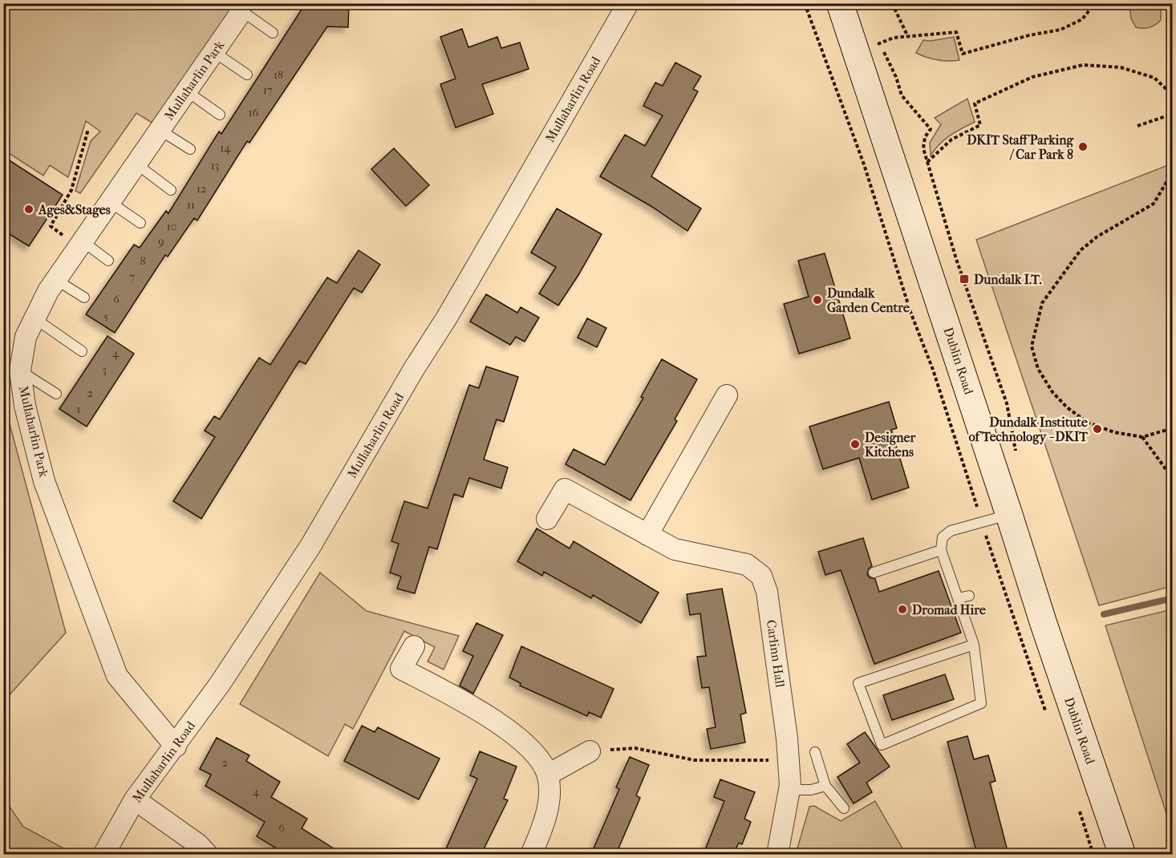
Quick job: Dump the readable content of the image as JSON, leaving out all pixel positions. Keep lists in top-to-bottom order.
{
  "streets": {
    "main road": ["Dublin Road"],
    "street": ["Mullaharlin Park", "Mullaharlin Road", "Carlinn Hall"]
  },
  "crossings": [
    ["Mullaharlin Park", "Mullaharlin Road"]
  ],
  "places": {
    "other": [
      "DKIT Staff Parking / Car Park 8",
      "Ages&Stages",
      "Dundalk Garden Centre",
      "Dundalk Institute of Technology - DKIT",
      "Designer Kitchens",
      "Dromad Hire"
    ],
    "transit": ["Dundalk I.T."]
  },
  "house_numbers": [
    "18",
    "17",
    "16",
    "14",
    "13",
    "12",
    "11",
    "10",
    "9",
    "8",
    "7",
    "6",
    "5",
    "4",
    "3",
    "2",
    "1",
    "2",
    "4",
    "6"
  ]
}
